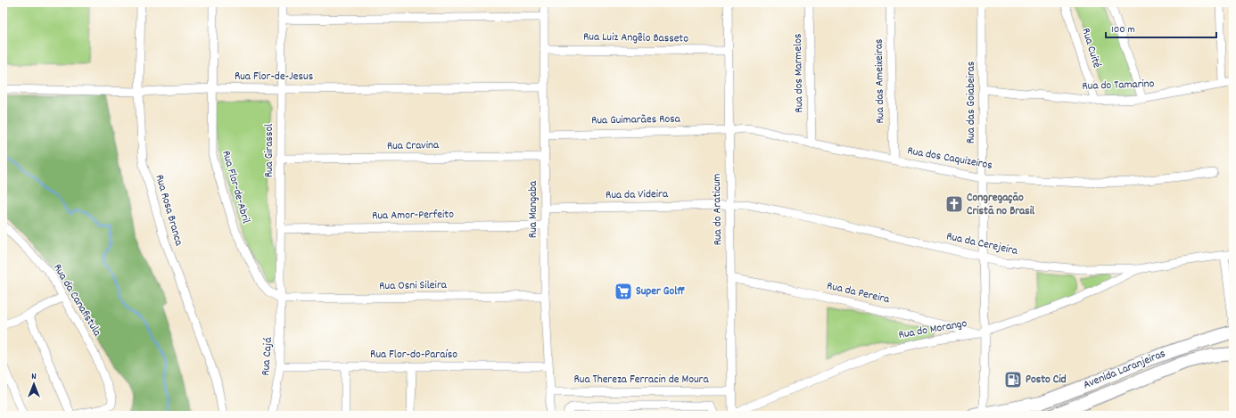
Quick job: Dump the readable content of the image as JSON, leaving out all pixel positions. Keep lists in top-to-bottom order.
{
  "streets": {
    "main road": ["Avenida Laranjeiras"],
    "street": [
      "Rua Luiz Angêlo Basseto",
      "Rua Cuité",
      "Rua dos Marmelos",
      "Rua Flor-de-Jesus",
      "Rua das Ameixeiras",
      "Rua do Tamarino",
      "Rua das Goiabeiras",
      "Rua Guimarães Rosa",
      "Rua Cravina",
      "Rua Girassol",
      "Rua dos Caquizeiros",
      "Rua Flor-de-Abril",
      "Rua da Videira",
      "Rua Mangaba",
      "Rua do Araticum",
      "Rua Rosa Branca",
      "Rua Amor-Perfeito",
      "Rua da Cerejeira",
      "Rua Osni Sileira",
      "Rua da Pereira",
      "Rua da Canafistula",
      "Rua do Morango",
      "Rua Flor-do-Paraíso",
      "Rua Cajá",
      "Rua Thereza Ferracin de Moura"
    ]
  },
  "crossings": [
    ["Rua Luiz Angêlo Basseto", "Rua Mangaba"],
    ["Rua Luiz Angêlo Basseto", "Rua do Araticum"],
    ["Rua Cuité", "Rua do Tamarino"],
    ["Rua dos Marmelos", "Rua dos Caquizeiros"],
    ["Rua Flor-de-Jesus", "Rua Girassol"],
    ["Rua Flor-de-Jesus", "Rua Flor-de-Abril"],
    ["Rua Flor-de-Jesus", "Rua Mangaba"],
    ["Rua Flor-de-Jesus", "Rua Rosa Branca"],
    ["Rua das Ameixeiras", "Rua dos Caquizeiros"],
    ["Rua do Tamarino", "Rua das Goiabeiras"],
    ["Rua das Goiabeiras", "Rua dos Caquizeiros"],
    ["Rua das Goiabeiras", "Rua da Cerejeira"],
    ["Rua das Goiabeiras", "Rua da Pereira"],
    ["Rua das Goiabeiras", "Rua do Morango"],
    ["Rua das Goiabeiras", "Avenida Laranjeiras"],
    ["Rua Guimarães Rosa", "Rua dos Caquizeiros"],
    ["Rua Guimarães Rosa", "Rua Mangaba"],
    ["Rua Guimarães Rosa", "Rua do Araticum"],
    ["Rua Cravina", "Rua Girassol"],
    ["Rua Cravina", "Rua Mangaba"],
    ["Rua Girassol", "Rua Flor-de-Abril"],
    ["Rua Girassol", "Rua Amor-Perfeito"],
    ["Rua Girassol", "Rua Osni Sileira"],
    ["Rua Girassol", "Rua Cajá"],
    ["Rua dos Caquizeiros", "Rua do Araticum"],
    ["Rua Flor-de-Abril", "Rua Osni Sileira"],
    ["Rua Flor-de-Abril", "Rua Cajá"],
    ["Rua da Videira", "Rua Mangaba"],
    ["Rua da Videira", "Rua do Araticum"],
    ["Rua da Videira", "Rua da Cerejeira"],
    ["Rua Mangaba", "Rua Amor-Perfeito"],
    ["Rua Mangaba", "Rua Osni Sileira"],
    ["Rua Mangaba", "Rua Flor-do-Paraíso"],
    ["Rua Mangaba", "Rua Thereza Ferracin de Moura"],
    ["Rua do Araticum", "Rua da Cerejeira"],
    ["Rua do Araticum", "Rua da Pereira"],
    ["Rua do Araticum", "Rua do Morango"],
    ["Rua do Araticum", "Rua Thereza Ferracin de Moura"],
    ["Rua da Cerejeira", "Rua do Morango"],
    ["Rua Osni Sileira", "Rua Cajá"],
    ["Rua da Pereira", "Rua do Morango"],
    ["Rua Flor-do-Paraíso", "Rua Cajá"]
  ],
  "places": {
    "church": ["Congregação Cristã no Brasil"],
    "supermarket": ["Super Golff"],
    "fuel station": ["Posto Cid"]
  },
  "scale_bar": "100 m",
  "north": "top"
}
